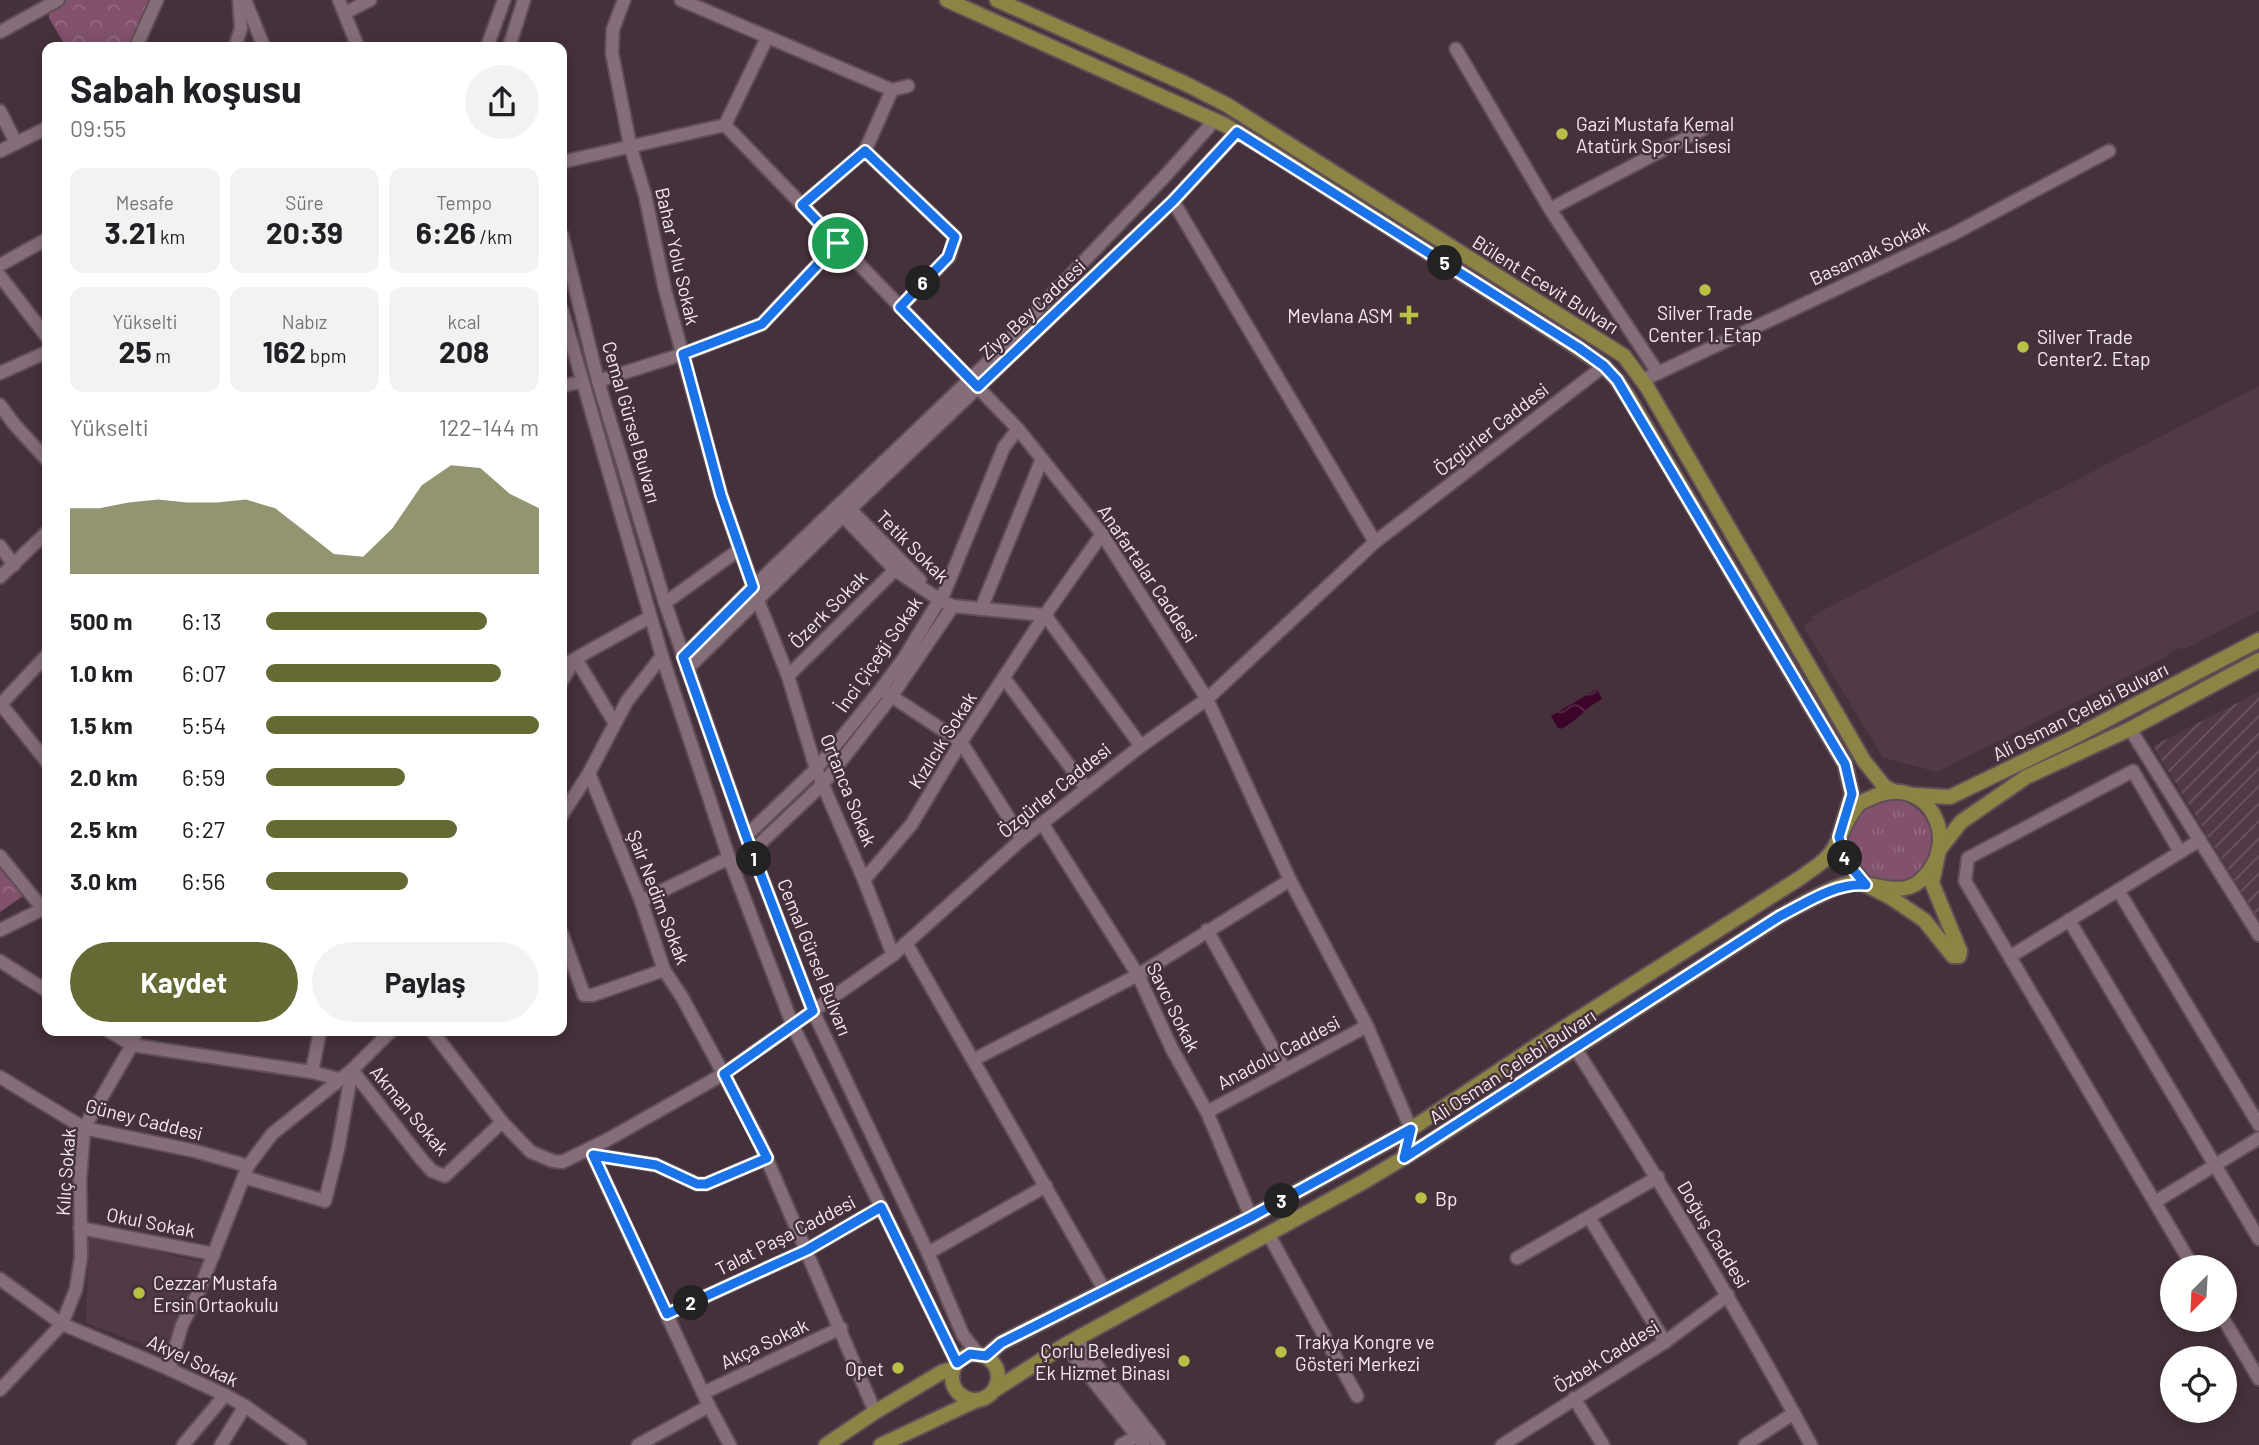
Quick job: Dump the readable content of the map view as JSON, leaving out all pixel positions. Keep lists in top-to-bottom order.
{
  "streets": {
    "main road": ["Bülent Ecevit Bulvarı", "Ali Osman Çelebi Bulvarı"],
    "street": [
      "Basamak Sokak",
      "Bahar Yolu Sokak",
      "Ziya Bey Caddesi",
      "Cemal Gürsel Bulvarı",
      "Özgürler Caddesi",
      "Tetik Sokak",
      "Anafartalar Caddesi",
      "Özerk Sokak",
      "İnci Çiçeği Sokak",
      "Kızılcık Sokak",
      "Ortanca Sokak",
      "Şair Nedim Sokak",
      "Savcı Sokak",
      "Anadolu Caddesi",
      "Akman Sokak",
      "Güney Caddesi",
      "Kılıç Sokak",
      "Okul Sokak",
      "Doğuş Caddesi",
      "Talat Paşa Caddesi",
      "Akça Sokak",
      "Özbek Caddesi",
      "Akyel Sokak"
    ]
  },
  "crossings": [
    ["Basamak Sokak", "Bülent Ecevit Bulvarı"],
    ["Bahar Yolu Sokak", "Ziya Bey Caddesi"],
    ["Bahar Yolu Sokak", "Ortanca Sokak"],
    ["Bülent Ecevit Bulvarı", "Ali Osman Çelebi Bulvarı"],
    ["Ziya Bey Caddesi", "Cemal Gürsel Bulvarı"],
    ["Ziya Bey Caddesi", "Tetik Sokak"],
    ["Ziya Bey Caddesi", "Anafartalar Caddesi"],
    ["Ziya Bey Caddesi", "Ortanca Sokak"],
    ["Cemal Gürsel Bulvarı", "Özgürler Caddesi"],
    ["Cemal Gürsel Bulvarı", "İnci Çiçeği Sokak"],
    ["Cemal Gürsel Bulvarı", "Ali Osman Çelebi Bulvarı"],
    ["Cemal Gürsel Bulvarı", "Talat Paşa Caddesi"],
    ["Özgürler Caddesi", "Anafartalar Caddesi"],
    ["Özgürler Caddesi", "Ortanca Sokak"],
    ["Özgürler Caddesi", "Şair Nedim Sokak"],
    ["Özgürler Caddesi", "Savcı Sokak"],
    ["Özgürler Caddesi", "Akman Sokak"],
    ["Tetik Sokak", "Özerk Sokak"],
    ["Tetik Sokak", "İnci Çiçeği Sokak"],
    ["Anafartalar Caddesi", "İnci Çiçeği Sokak"],
    ["Anafartalar Caddesi", "Ali Osman Çelebi Bulvarı"],
    ["Anafartalar Caddesi", "Kızılcık Sokak"],
    ["Anafartalar Caddesi", "Anadolu Caddesi"],
    ["Özerk Sokak", "Ortanca Sokak"],
    ["İnci Çiçeği Sokak", "Ortanca Sokak"],
    ["Ali Osman Çelebi Bulvarı", "Savcı Sokak"],
    ["Ali Osman Çelebi Bulvarı", "Doğuş Caddesi"],
    ["Kızılcık Sokak", "Ortanca Sokak"],
    ["Şair Nedim Sokak", "Talat Paşa Caddesi"],
    ["Şair Nedim Sokak", "Akça Sokak"],
    ["Savcı Sokak", "Anadolu Caddesi"],
    ["Akman Sokak", "Güney Caddesi"],
    ["Güney Caddesi", "Kılıç Sokak"],
    ["Kılıç Sokak", "Okul Sokak"],
    ["Kılıç Sokak", "Akyel Sokak"],
    ["Doğuş Caddesi", "Özbek Caddesi"]
  ],
  "places": {
    "other": [
      "Gazi Mustafa Kemal Atatürk Spor Lisesi",
      "Silver Trade Center 1. Etap",
      "Silver Trade Center2. Etap",
      "Bp",
      "Cezzar Mustafa Ersin Ortaokulu",
      "Trakya Kongre ve Gösteri Merkezi",
      "Çorlu Belediyesi Ek Hizmet Binası",
      "Opet"
    ],
    "health": ["Mevlana ASM"]
  },
  "north": "bottom left",
  "page": {
    "heading": ["Sabah koşusu", "09:55"],
    "stats": [
      ["Mesafe", "3.21 km"],
      ["Süre", "20:39"],
      ["Tempo", "6:26 /km"],
      ["Yükselti", "25 m"],
      ["Nabız", "162 bpm"],
      ["kcal", "208"]
    ],
    "pins": [
      "5",
      "6",
      "4",
      "1",
      "3",
      "2"
    ],
    "chart": ["Yükselti", "122–144 m"],
    "list": [
      {
        "name": "500 m",
        "note": "6:13"
      },
      {
        "name": "1.0 km",
        "note": "6:07"
      },
      {
        "name": "1.5 km",
        "note": "5:54"
      },
      {
        "name": "2.0 km",
        "note": "6:59"
      },
      {
        "name": "2.5 km",
        "note": "6:27"
      },
      {
        "name": "3.0 km",
        "note": "6:56"
      }
    ],
    "buttons": ["Kaydet", "Paylaş"]
  }
}
